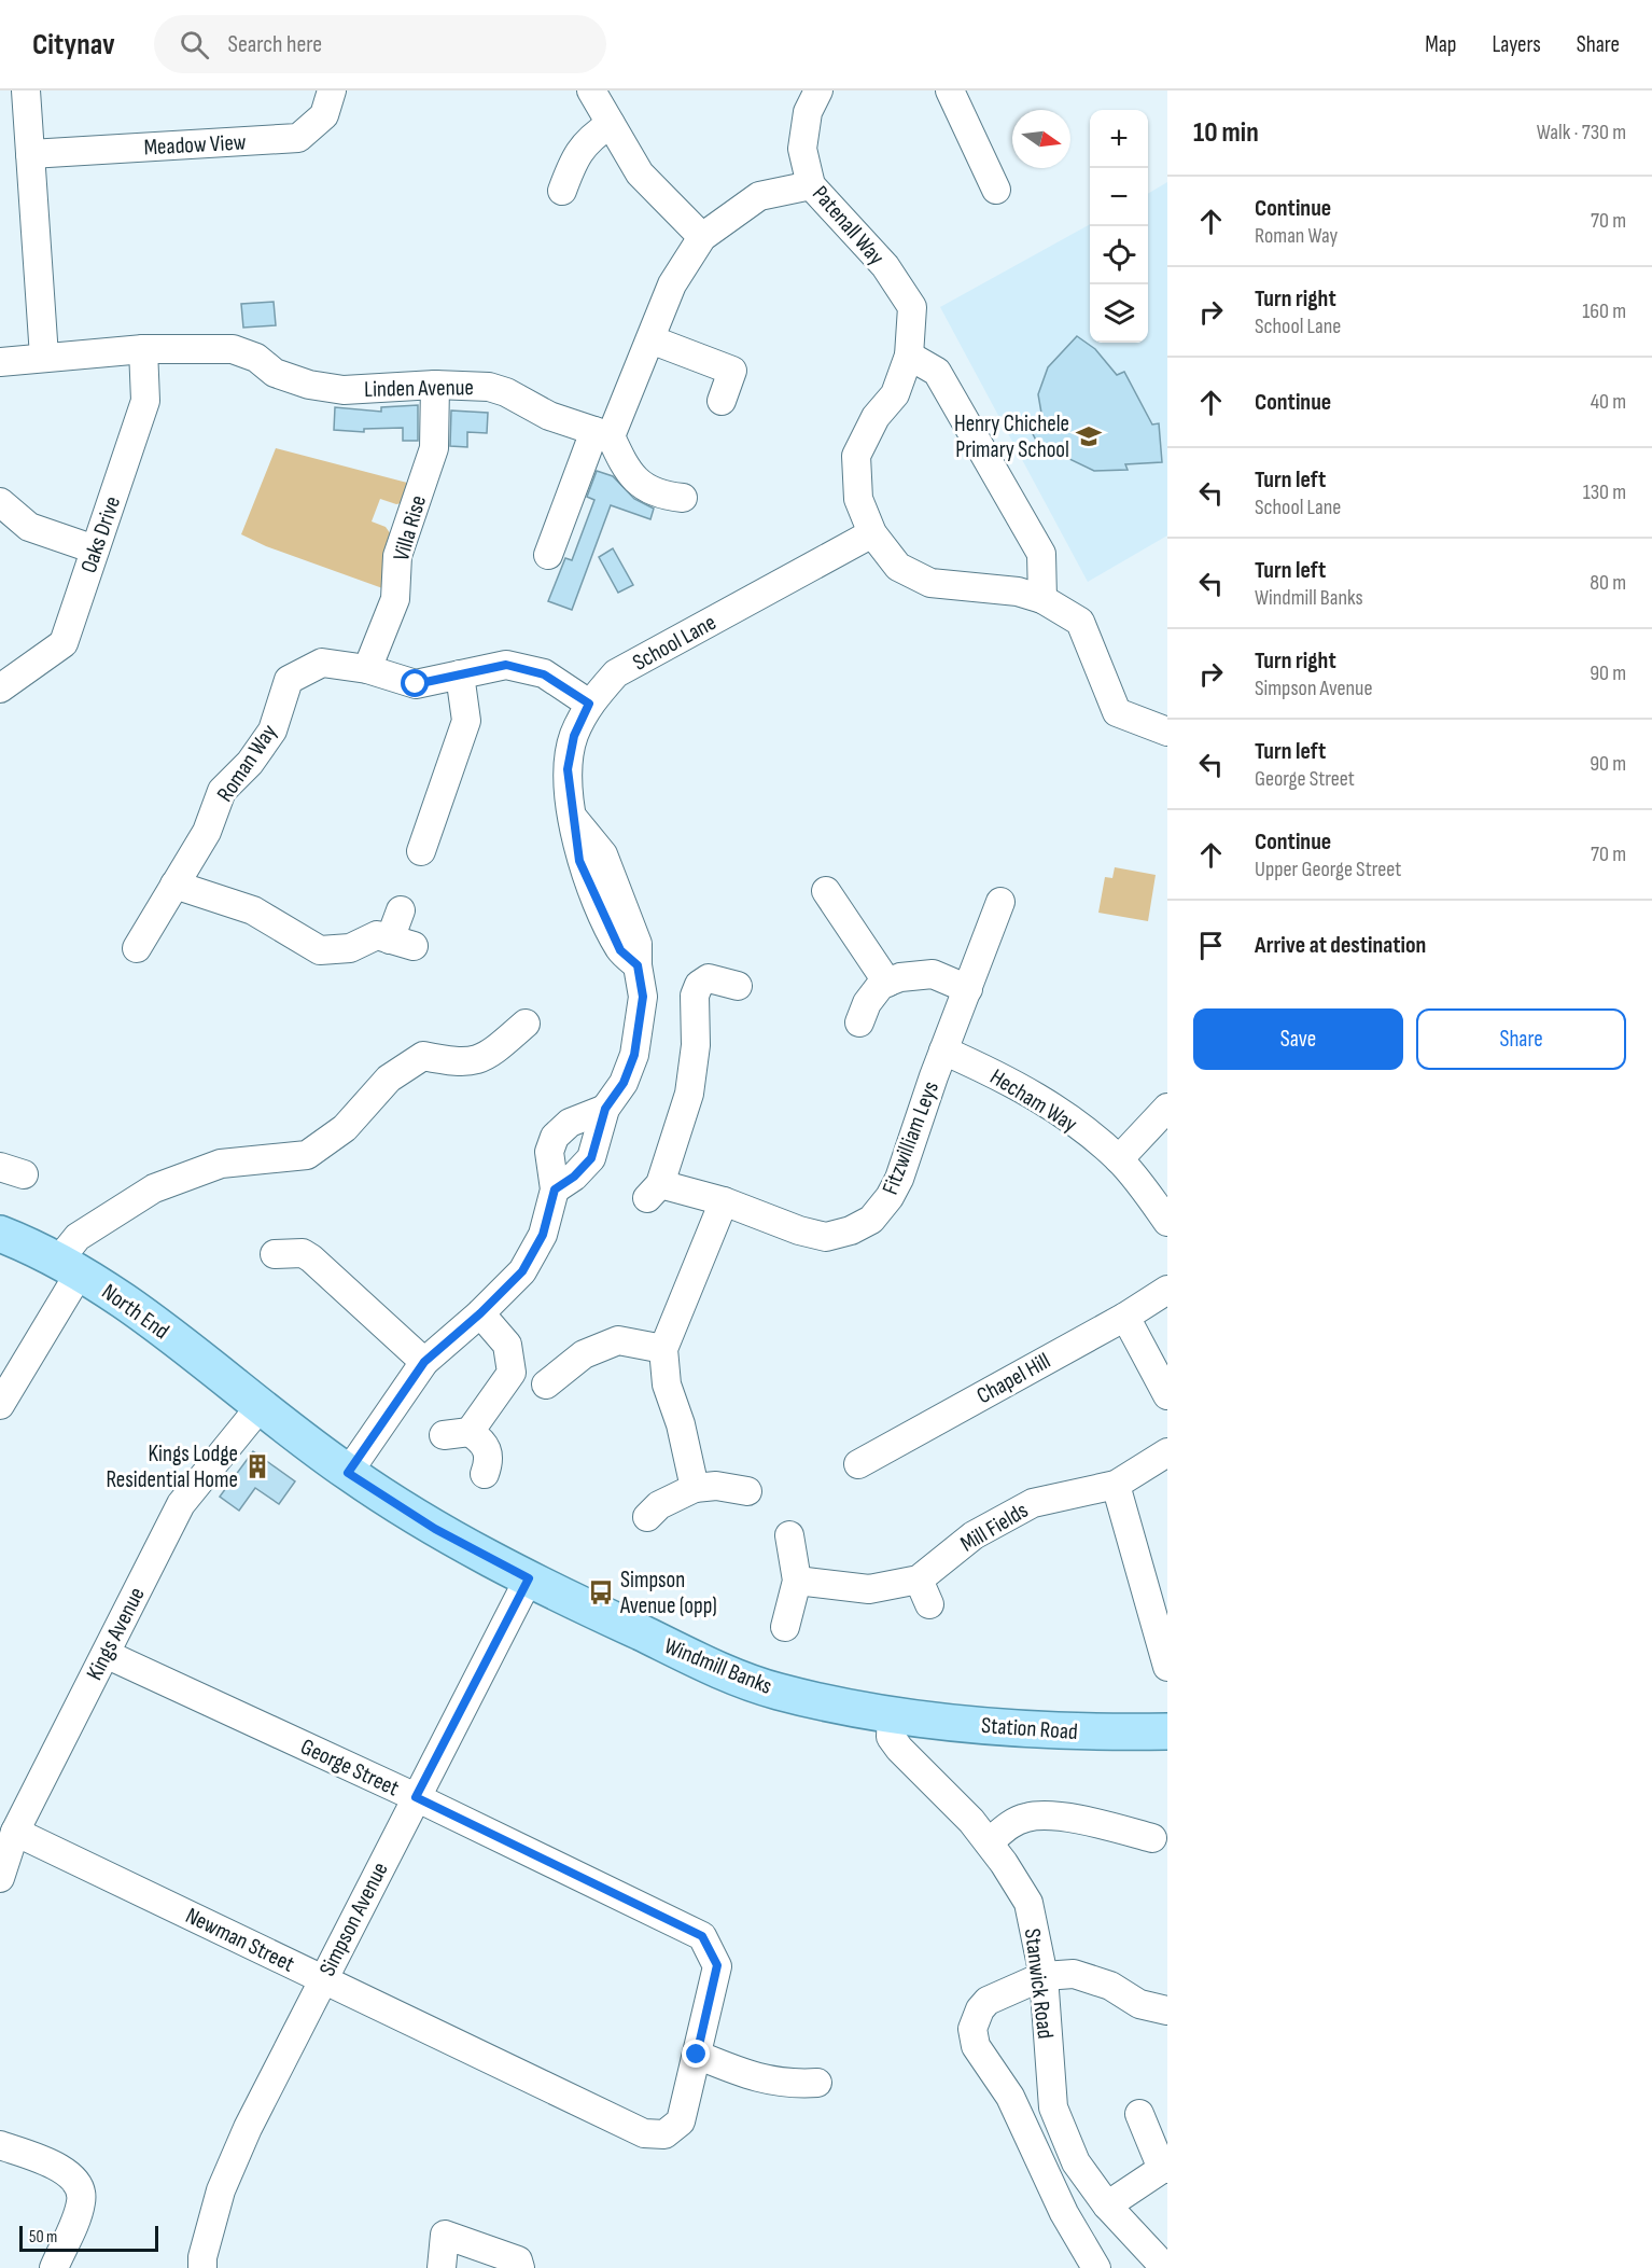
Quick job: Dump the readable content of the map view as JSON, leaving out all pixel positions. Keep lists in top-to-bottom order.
{
  "streets": {
    "main road": ["North End", "Windmill Banks", "Station Road"],
    "street": [
      "Meadow View",
      "Patenall Way",
      "Linden Avenue",
      "Villa Rise",
      "Oaks Drive",
      "School Lane",
      "Roman Way",
      "Hecham Way",
      "Fitzwilliam Leys",
      "Chapel Hill",
      "Mill Fields",
      "Kings Avenue",
      "George Street",
      "Simpson Avenue",
      "Newman Street",
      "Stanwick Road"
    ]
  },
  "crossings": [
    ["Linden Avenue", "Villa Rise"],
    ["Linden Avenue", "Oaks Drive"],
    ["Villa Rise", "Roman Way"],
    ["School Lane", "Roman Way"],
    ["Hecham Way", "Fitzwilliam Leys"],
    ["North End", "Kings Avenue"],
    ["North End", "Windmill Banks"],
    ["Kings Avenue", "Windmill Banks"],
    ["Kings Avenue", "George Street"],
    ["Kings Avenue", "Newman Street"],
    ["Windmill Banks", "Station Road"],
    ["Windmill Banks", "Simpson Avenue"],
    ["Windmill Banks", "Stanwick Road"],
    ["Station Road", "Stanwick Road"],
    ["George Street", "Simpson Avenue"],
    ["George Street", "Newman Street"],
    ["Simpson Avenue", "Newman Street"]
  ],
  "places": {
    "school or university": ["Henry Chichele Primary School"],
    "building": ["Kings Lodge Residential Home"],
    "bus stop": ["Simpson Avenue (opp)"]
  },
  "scale_bar": "50 m",
  "north": "right",
  "page": {
    "header": "Citynav",
    "search": "Search here",
    "nav": ["Map", "Layers", "Share"],
    "heading": ["10 min", "Walk · 730 m"],
    "map_buttons": ["+", "−"],
    "list": [
      ["Continue", "Roman Way", "70 m"],
      ["Turn right", "School Lane", "160 m"],
      ["Continue", "40 m"],
      ["Turn left", "School Lane", "130 m"],
      ["Turn left", "Windmill Banks", "80 m"],
      ["Turn right", "Simpson Avenue", "90 m"],
      ["Turn left", "George Street", "90 m"],
      ["Continue", "Upper George Street", "70 m"],
      "Arrive at destination"
    ],
    "buttons": ["Save", "Share"],
    "scale": "50 m"
  }
}
